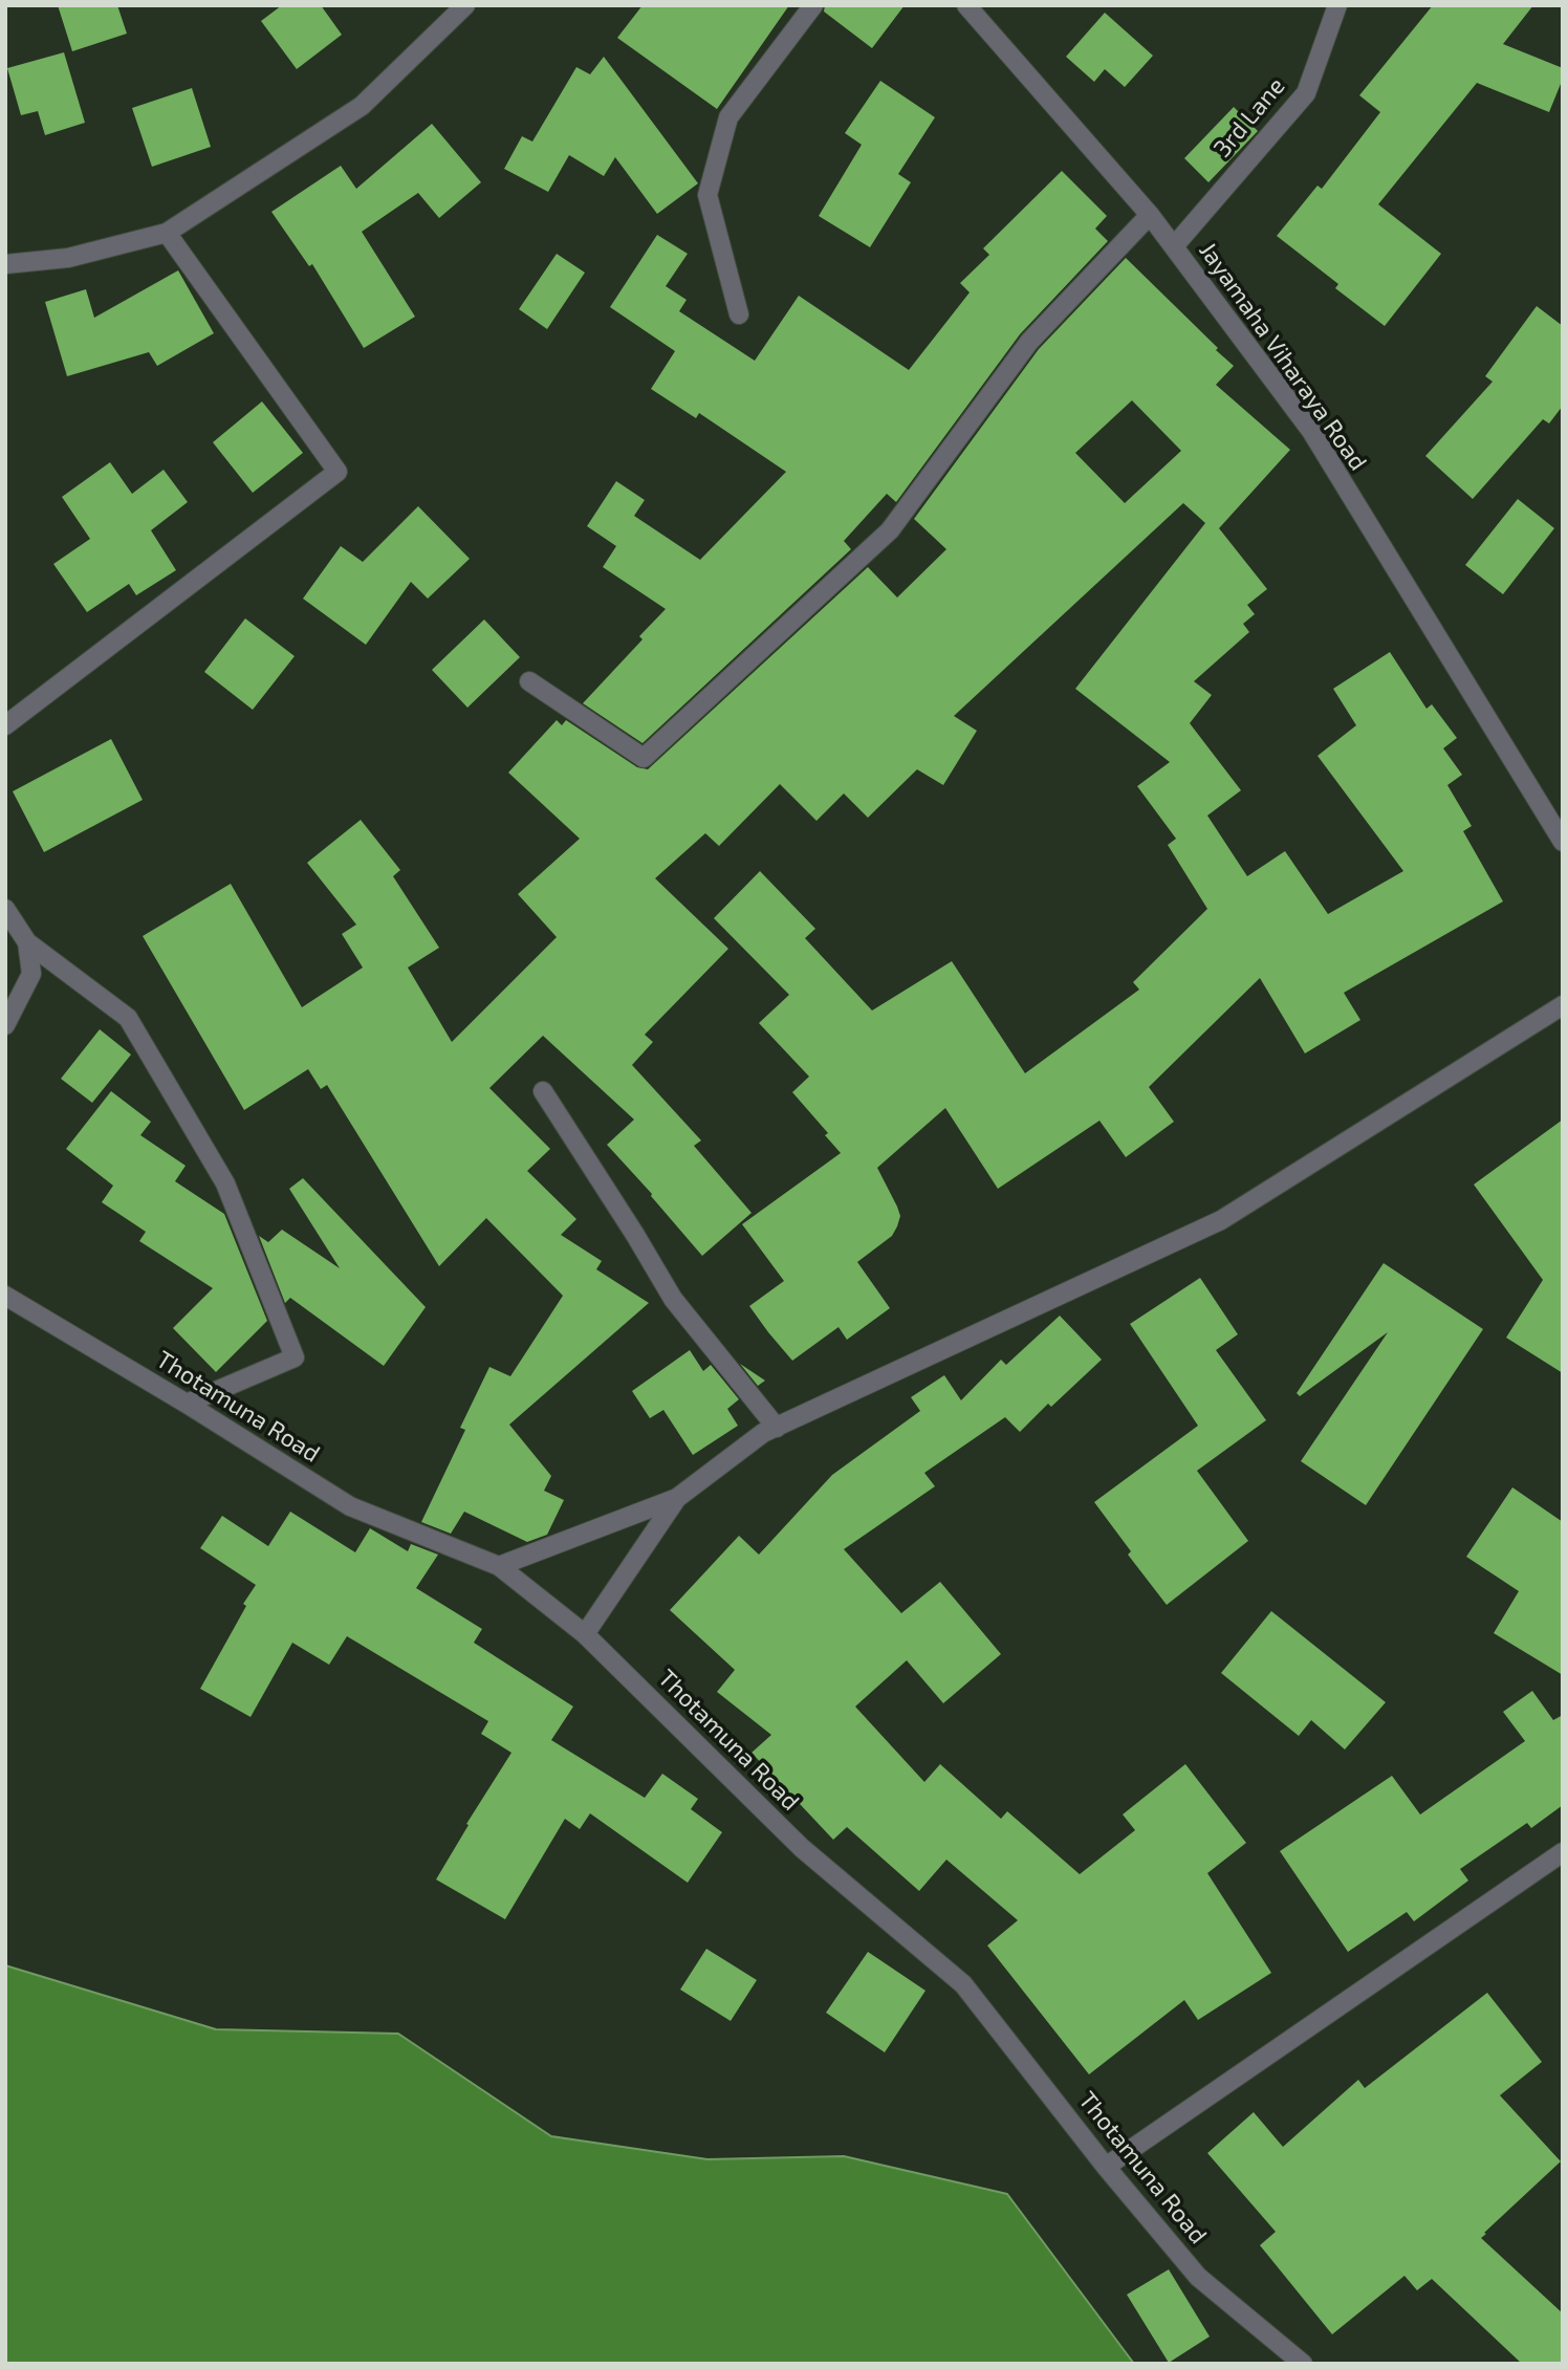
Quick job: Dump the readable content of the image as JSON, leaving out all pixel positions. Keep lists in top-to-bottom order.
{
  "streets": {
    "street": ["3rd Lane", "Jayamaha Viharaya Road", "Thotamuna Road"]
  },
  "crossings": [
    ["3rd Lane", "Jayamaha Viharaya Road"]
  ]
}
